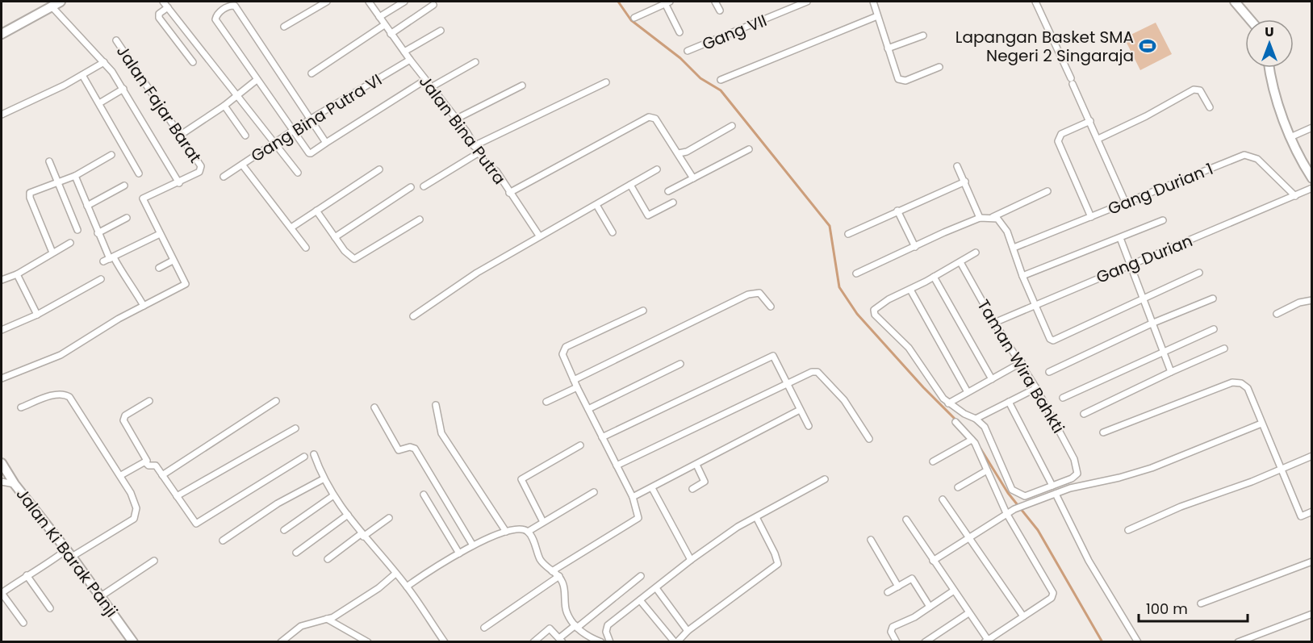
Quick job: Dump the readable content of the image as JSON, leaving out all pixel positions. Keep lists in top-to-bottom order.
{
  "streets": {
    "street": [
      "Gang VII",
      "Jalan Fajar Barat",
      "Gang Bina Putra VI",
      "Jalan Bina Putra",
      "Gang Durian 1",
      "Gang Durian",
      "Taman Wira Bahkti",
      "Jalan Ki Barak Panji"
    ]
  },
  "crossings": [
    ["Gang Bina Putra VI", "Jalan Bina Putra"],
    ["Gang Durian 1", "Gang Durian"],
    ["Gang Durian", "Taman Wira Bahkti"]
  ],
  "places": {
    "sports": ["Lapangan Basket SMA Negeri 2 Singaraja"]
  },
  "scale_bar": "100 m",
  "north": "top"
}
